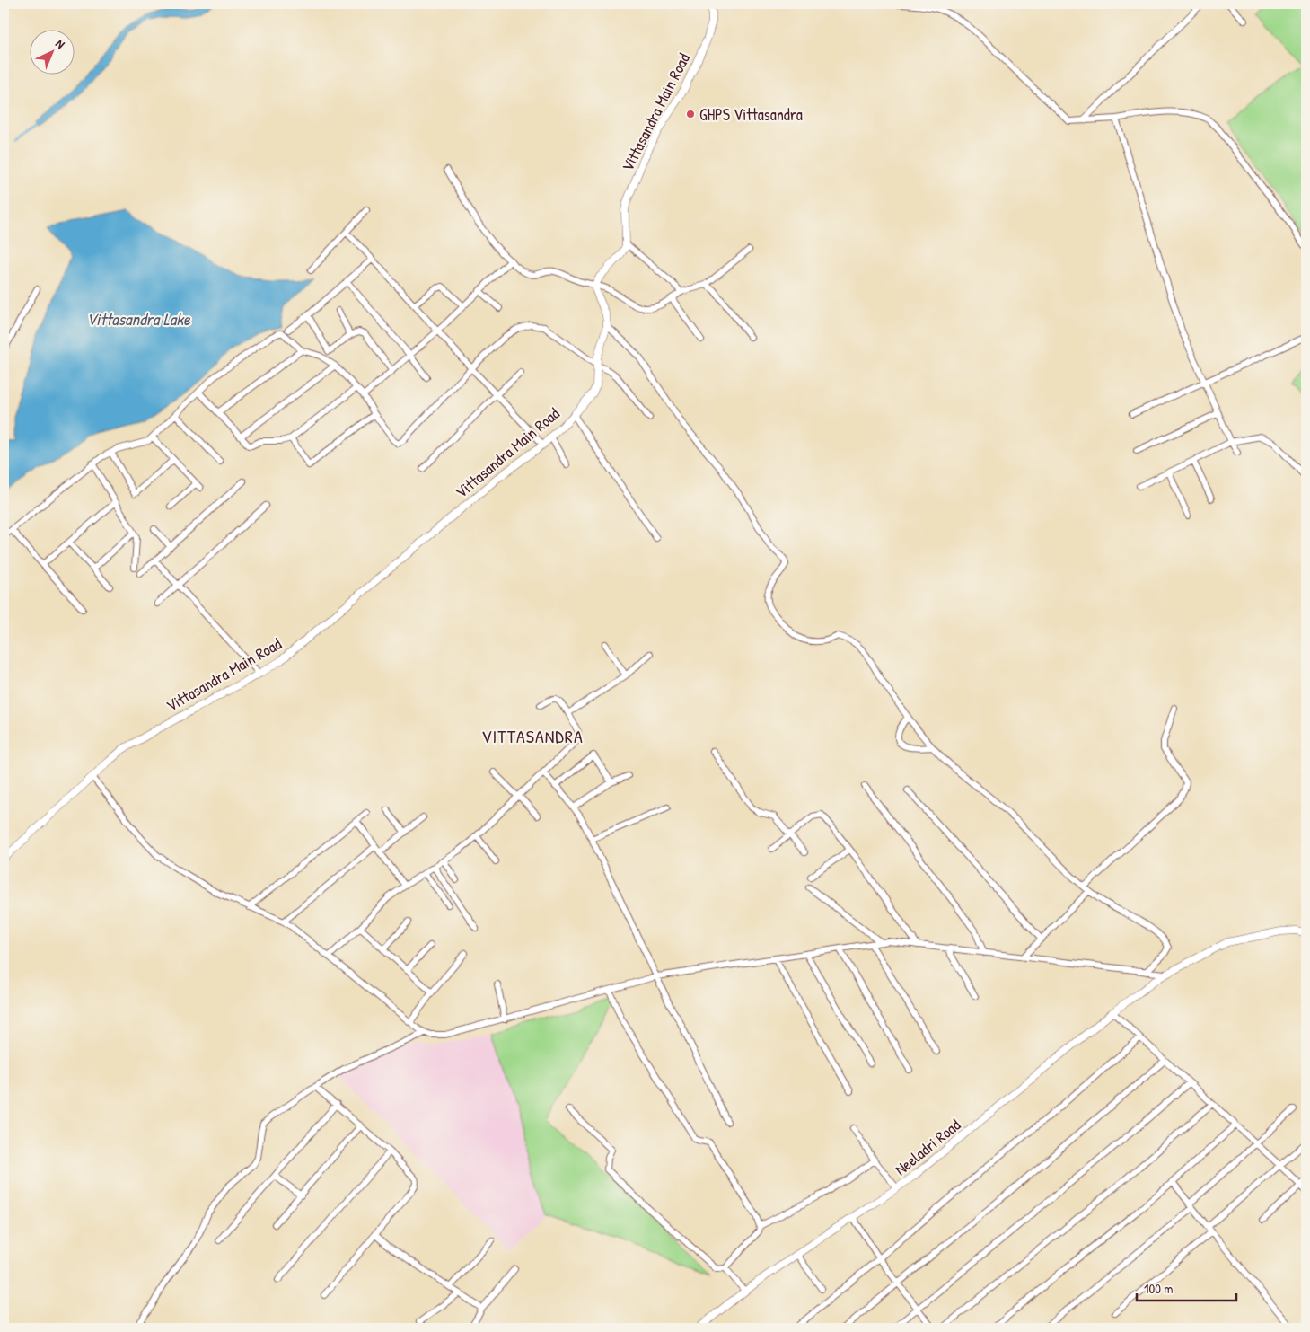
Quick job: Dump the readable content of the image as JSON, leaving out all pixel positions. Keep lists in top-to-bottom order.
{
  "streets": {
    "street": ["Vittasandra Main Road", "Neeladri Road"]
  },
  "districts": ["VITTASANDRA"],
  "water": ["Vittasandra Lake"],
  "places": ["GHPS Vittasandra"],
  "scale_bar": "100 m",
  "north": "top right"
}
